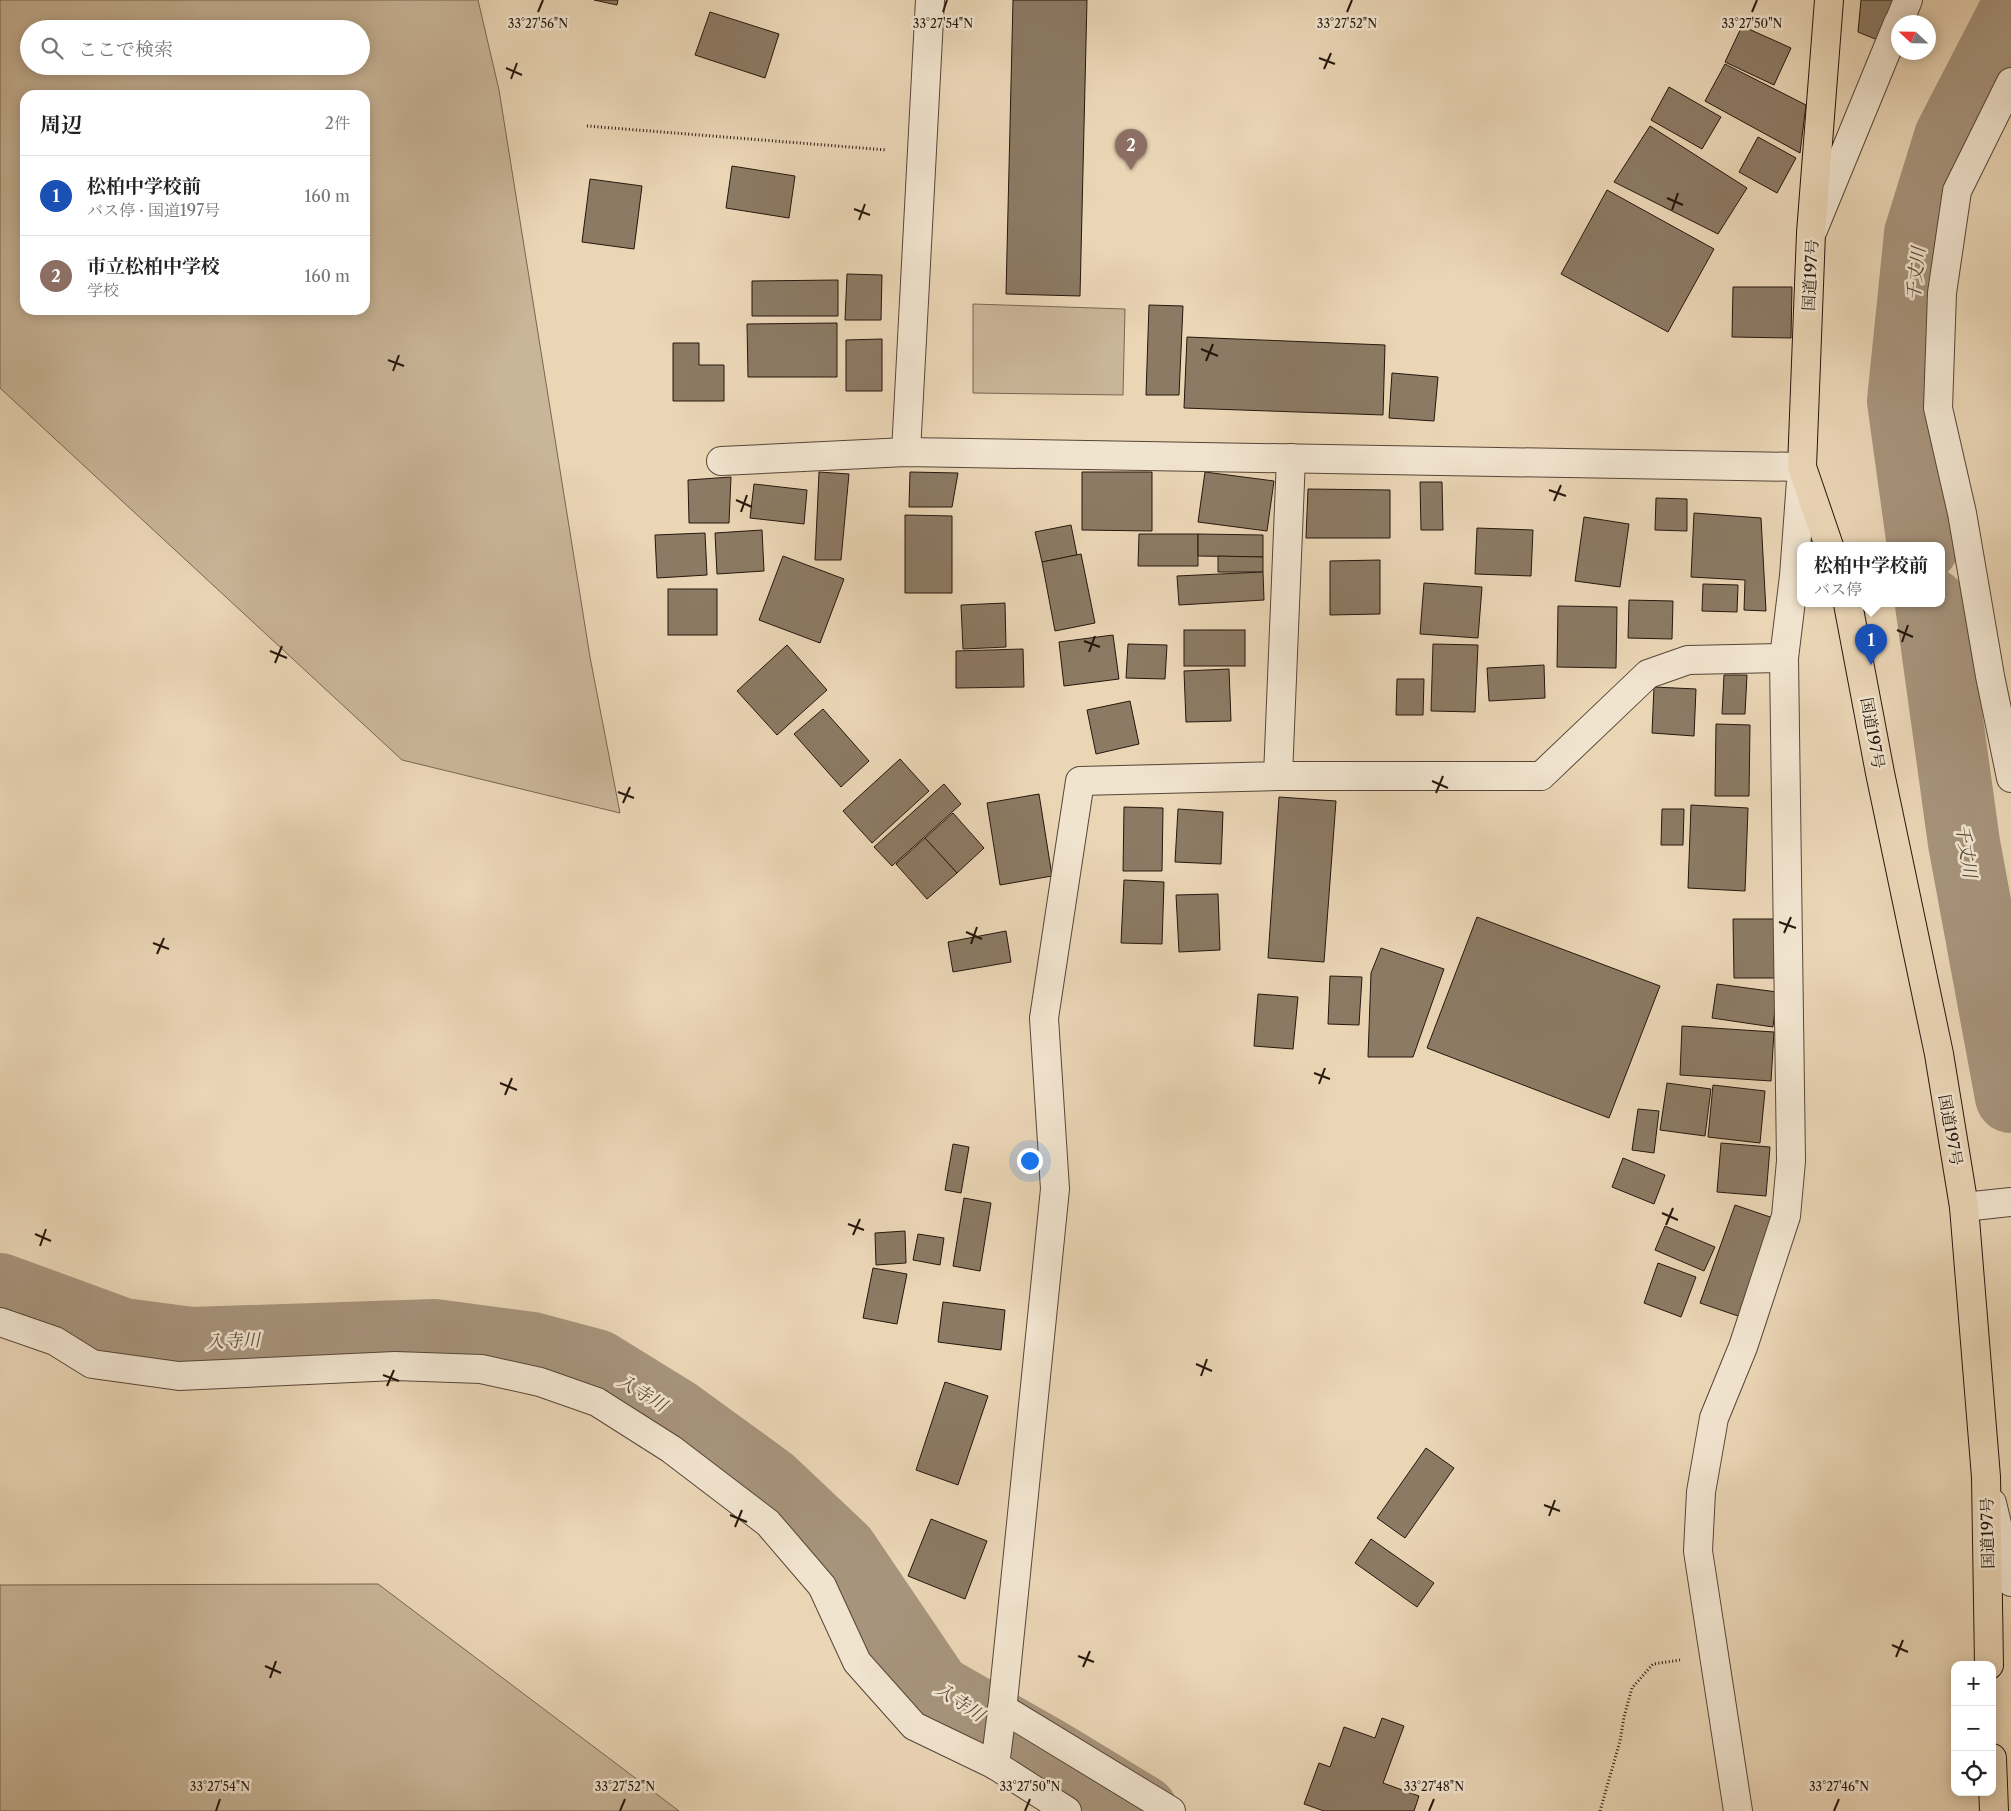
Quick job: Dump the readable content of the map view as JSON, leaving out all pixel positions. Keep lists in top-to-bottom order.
{
  "streets": {
    "highway": ["国道197号"]
  },
  "water": ["千丈川", "入寺川"],
  "north": "left",
  "page": {
    "search": "ここで検索",
    "heading": ["周辺", "2件"],
    "pins": ["2", "1"],
    "list": [
      {
        "mark": "1",
        "name": "松柏中学校前",
        "note": "バス停 · 国道197号",
        "value": "160 m"
      },
      {
        "mark": "2",
        "name": "市立松柏中学校",
        "note": "学校",
        "value": "160 m"
      }
    ],
    "popup": ["松柏中学校前", "バス停"],
    "map_buttons": ["+", "−"]
  },
  "coordinates": [
    "33°27'56\"N",
    "33°27'54\"N",
    "33°27'52\"N",
    "33°27'50\"N",
    "33°27'48\"N",
    "33°27'46\"N"
  ]
}
